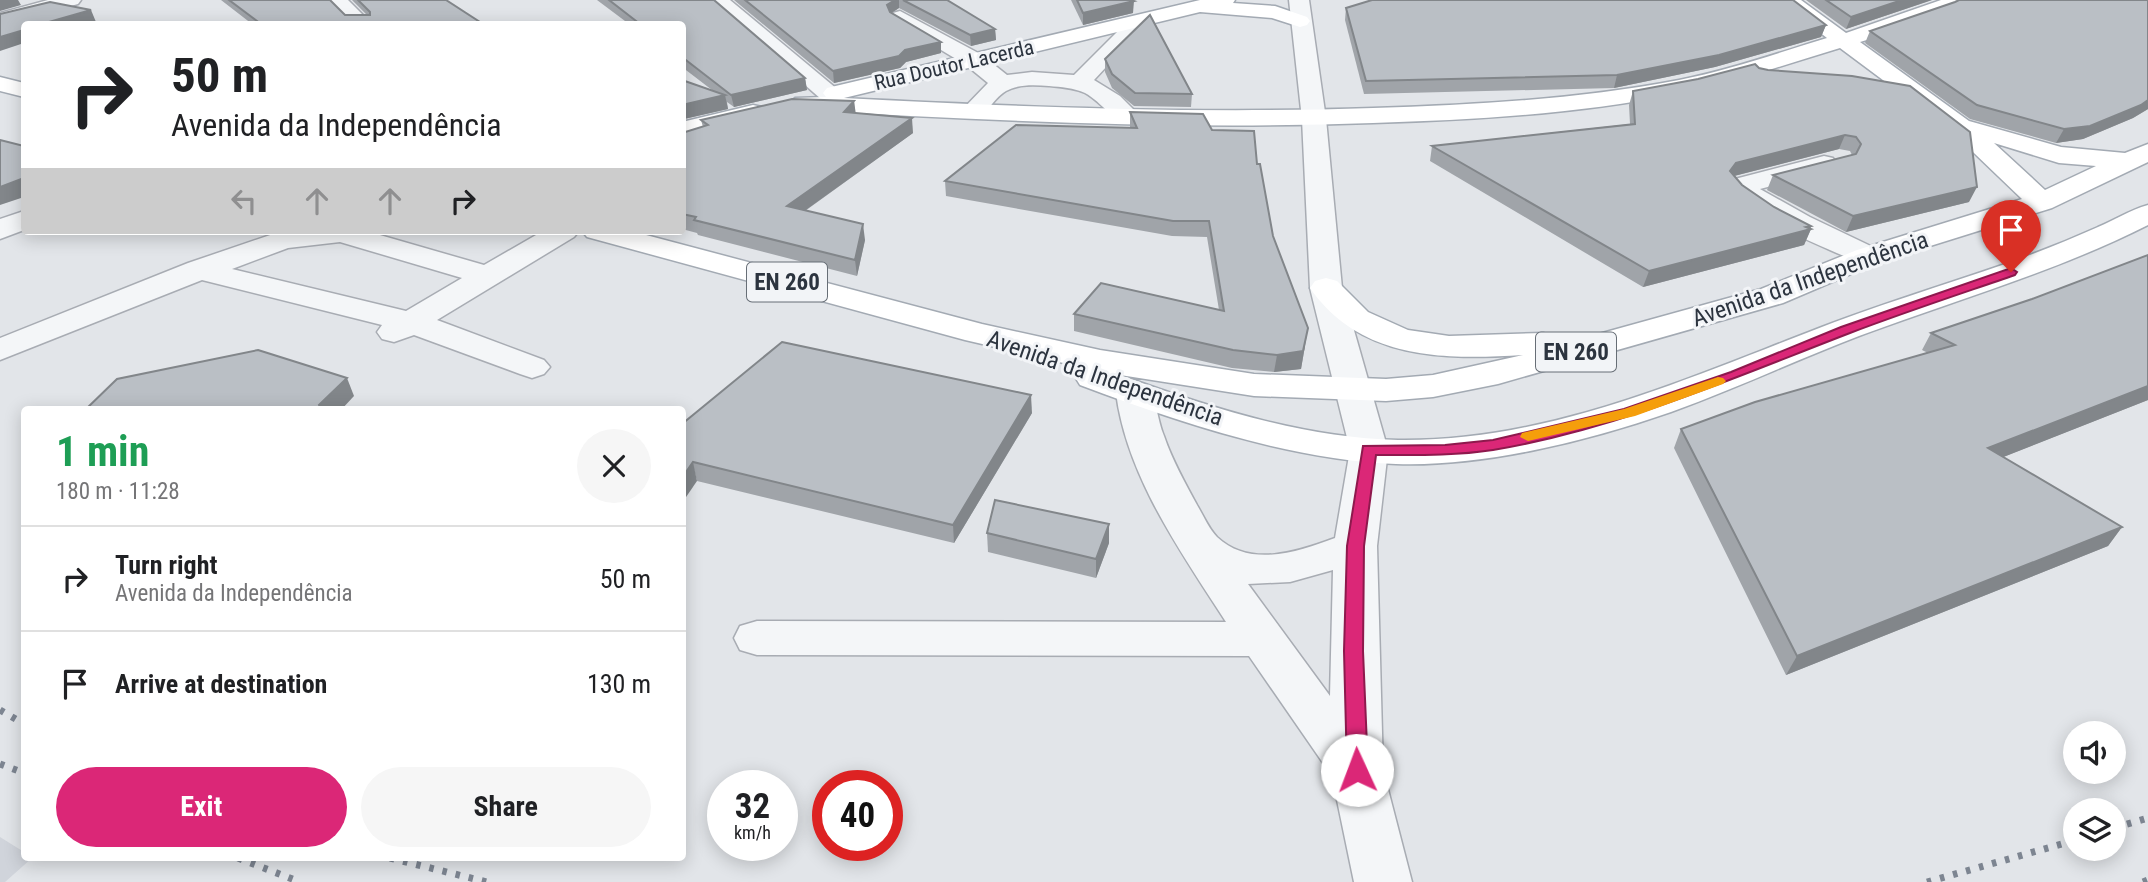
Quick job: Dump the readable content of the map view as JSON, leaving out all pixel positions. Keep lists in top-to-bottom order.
{
  "streets": {
    "main road": ["Rua Doutor Lacerda", "Avenida da Independência", "EN 260"]
  },
  "crossings": [
    ["Avenida da Independência", "EN 260"]
  ],
  "page": {
    "turn": ["50 m", "Avenida da Independência"],
    "heading": ["1 min", "180 m · 11:28"],
    "list": [
      {
        "name": "Turn right",
        "note": "Avenida da Independência",
        "value": "50 m"
      },
      {
        "name": "Arrive at destination",
        "value": "130 m"
      }
    ],
    "buttons": ["Exit", "Share"],
    "speed": "32 km/h",
    "limit": "40"
  }
}
